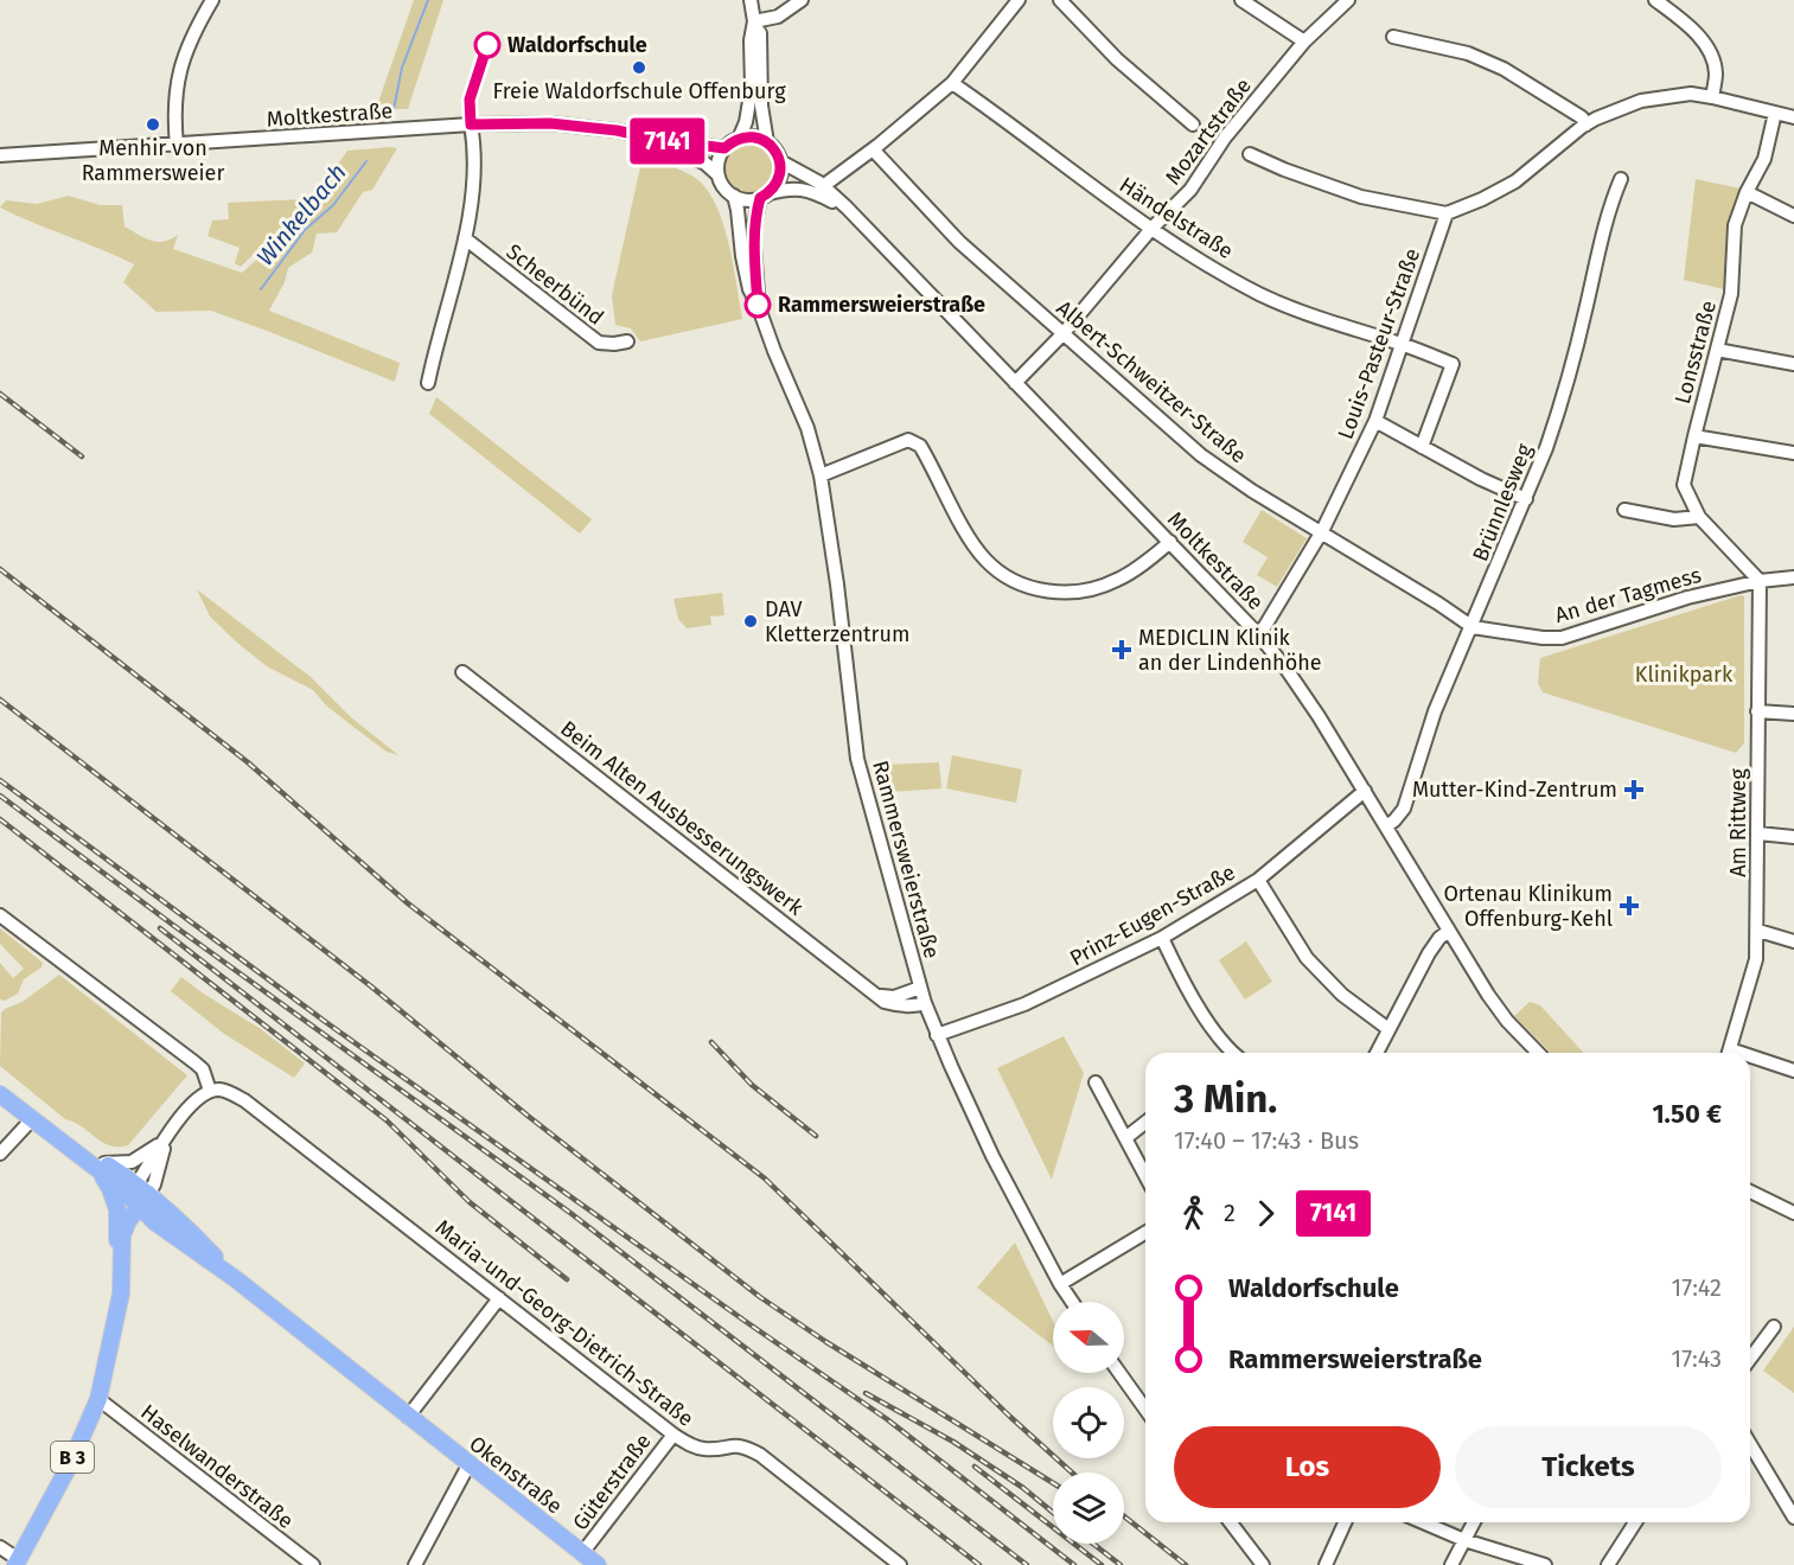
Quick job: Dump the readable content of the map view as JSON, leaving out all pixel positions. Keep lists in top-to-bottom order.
{
  "streets": {
    "main road": ["B 3", "Okenstraße"],
    "street": [
      "Moltkestraße",
      "Mozartstraße",
      "Händelstraße",
      "Scheerbünd",
      "Louis-Pasteur-Straße",
      "Lonsstraße",
      "Albert-Schweitzer-Straße",
      "Brünnlesweg",
      "An der Tagmess",
      "Beim Alten Ausbesserungswerk",
      "Am Rittweg",
      "Rammersweierstraße",
      "Prinz-Eugen-Straße",
      "Maria-und-Georg-Dietrich-Straße",
      "Haselwanderstraße",
      "Güterstraße"
    ]
  },
  "crossings": [
    ["Moltkestraße", "Mozartstraße"],
    ["Moltkestraße", "Louis-Pasteur-Straße"],
    ["Moltkestraße", "Brünnlesweg"],
    ["Moltkestraße", "Rammersweierstraße"],
    ["Moltkestraße", "Prinz-Eugen-Straße"],
    ["Mozartstraße", "Händelstraße"],
    ["Mozartstraße", "Albert-Schweitzer-Straße"],
    ["Händelstraße", "Louis-Pasteur-Straße"],
    ["Louis-Pasteur-Straße", "Albert-Schweitzer-Straße"],
    ["Lonsstraße", "An der Tagmess"],
    ["Lonsstraße", "Am Rittweg"],
    ["Albert-Schweitzer-Straße", "Brünnlesweg"],
    ["Albert-Schweitzer-Straße", "An der Tagmess"],
    ["Brünnlesweg", "An der Tagmess"],
    ["An der Tagmess", "Am Rittweg"],
    ["Beim Alten Ausbesserungswerk", "Rammersweierstraße"],
    ["Rammersweierstraße", "Prinz-Eugen-Straße"],
    ["Maria-und-Georg-Dietrich-Straße", "Güterstraße"],
    ["B 3", "Haselwanderstraße"],
    ["B 3", "Okenstraße"],
    ["Okenstraße", "Güterstraße"]
  ],
  "water": ["Winkelbach"],
  "parks": ["Klinikpark"],
  "places": {
    "other": [
      "Waldorfschule",
      "Freie Waldorfschule Offenburg",
      "Menhir von Rammersweier",
      "Rammersweierstraße",
      "DAV Kletterzentrum"
    ],
    "health": ["MEDICLIN Klinik an der Lindenhöhe", "Mutter-Kind-Zentrum", "Ortenau Klinikum Offenburg-Kehl"]
  },
  "lines": ["bus line 7141"],
  "north": "left",
  "page": {
    "on_map": "7141",
    "heading": ["3 Min.", "17:40 – 17:43 · Bus", "1.50 €"],
    "legs": ["2", "7141"],
    "list": [
      {
        "name": "Waldorfschule",
        "value": "17:42"
      },
      {
        "name": "Rammersweierstraße",
        "value": "17:43"
      }
    ],
    "buttons": ["Los", "Tickets"]
  }
}
